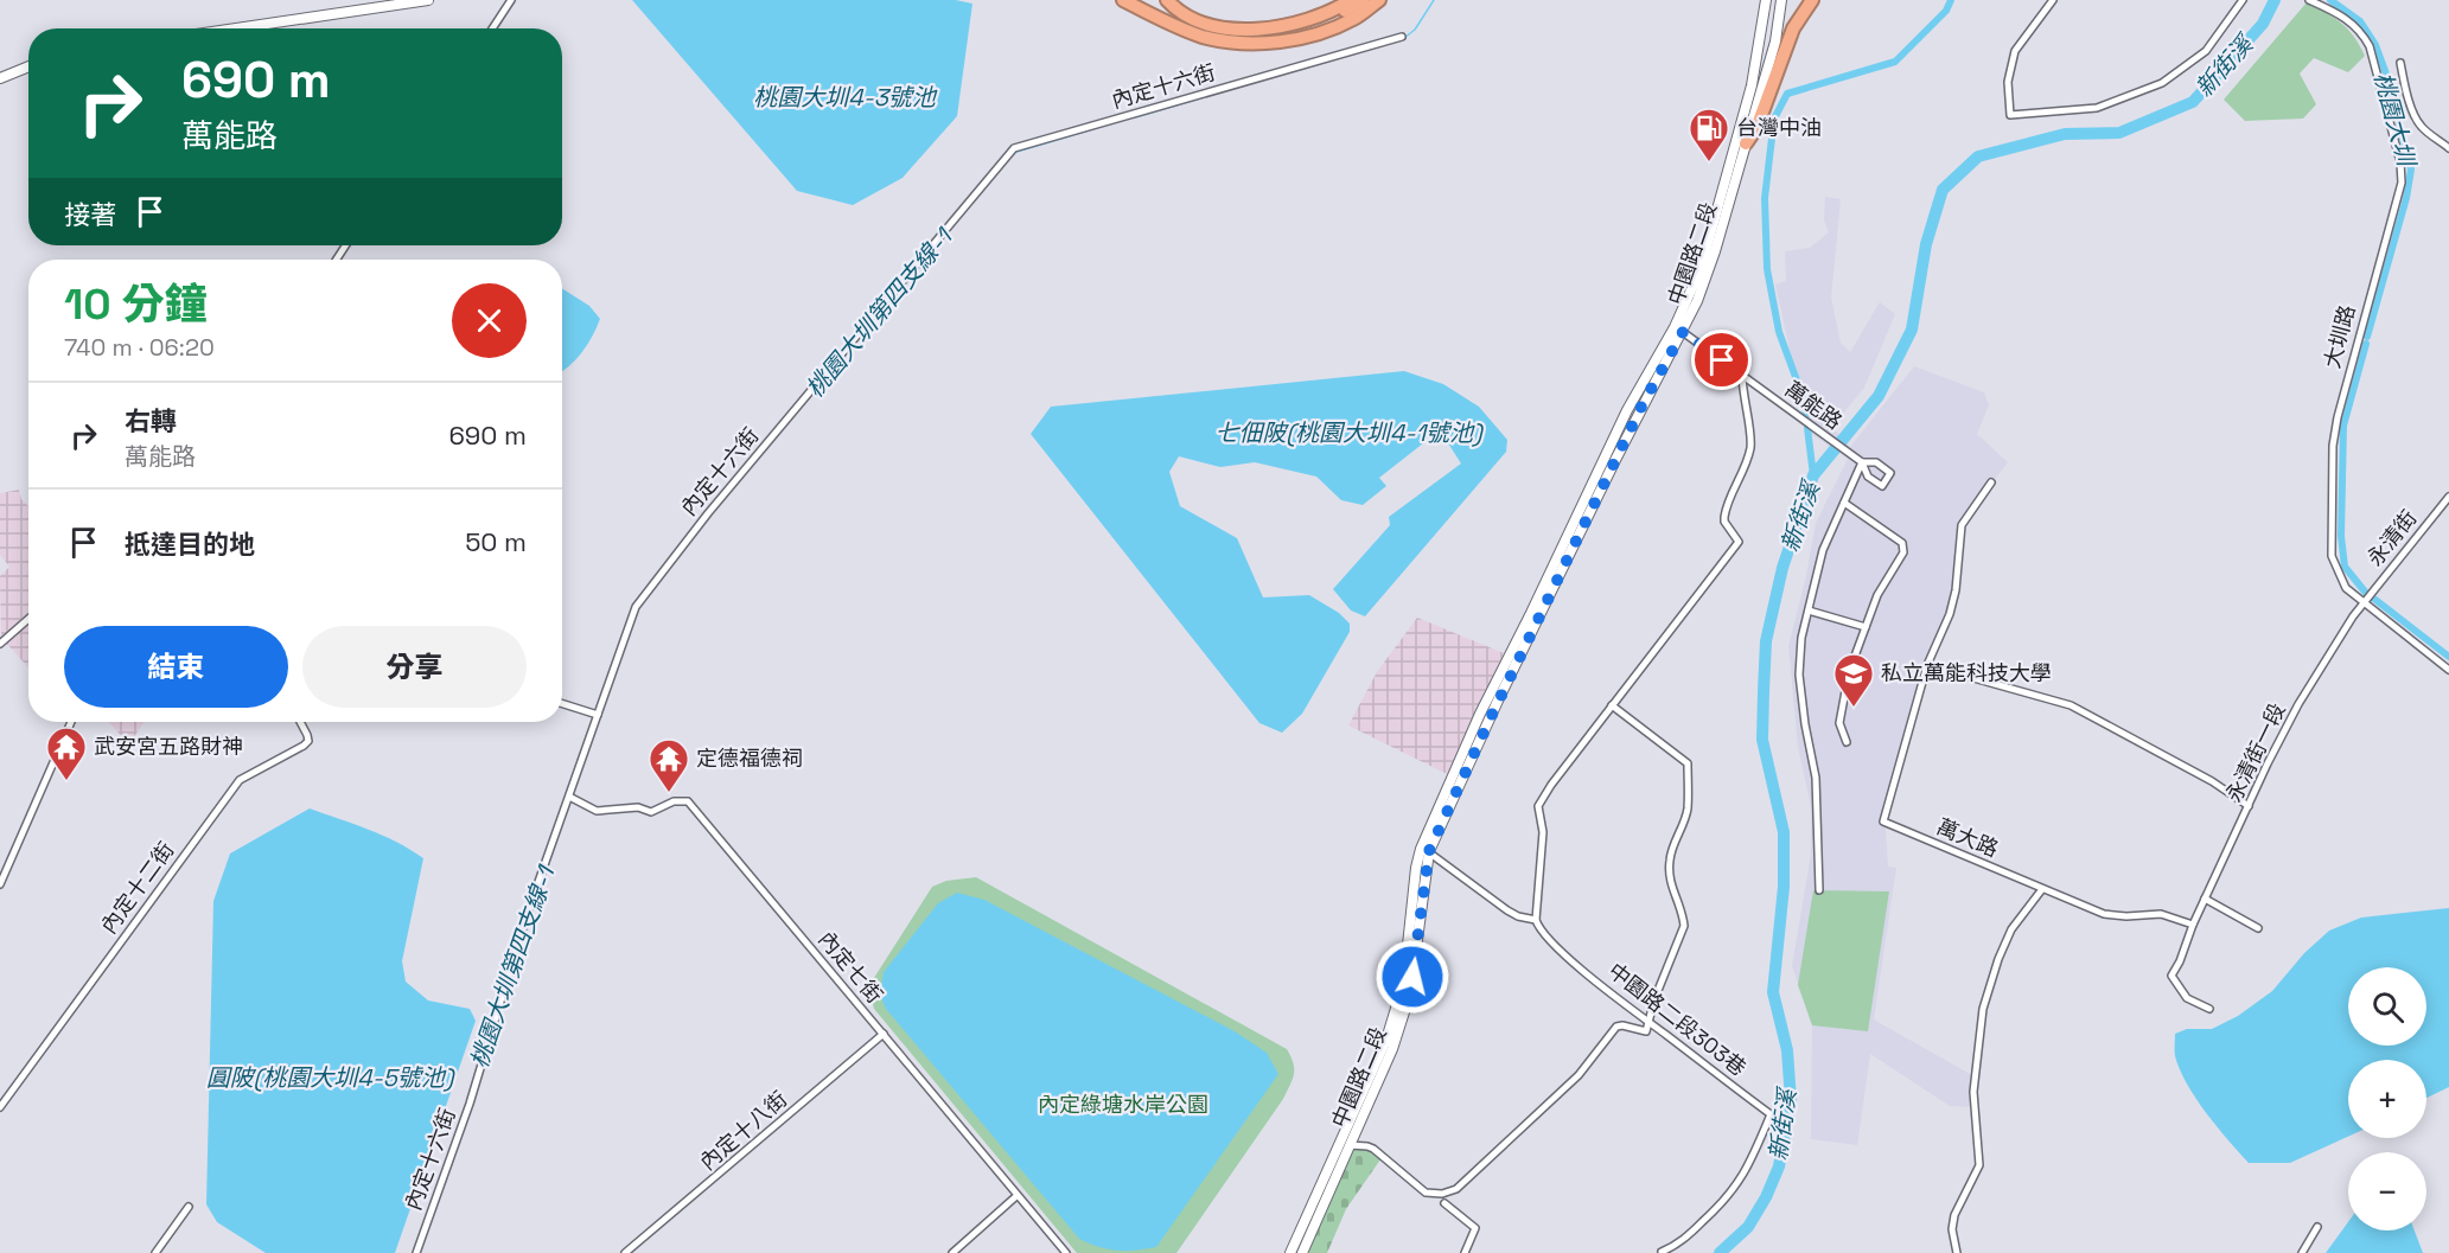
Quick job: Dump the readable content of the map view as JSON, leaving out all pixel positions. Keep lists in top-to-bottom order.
{
  "streets": {
    "main road": ["中園路二段"],
    "street": [
      "內定十六街",
      "大圳路",
      "萬能路",
      "永清街",
      "永清街一段",
      "萬大路",
      "內定十二街",
      "內定七街",
      "中園路二段303巷",
      "內定十八街"
    ]
  },
  "crossings": [
    ["內定十六街", "內定七街"],
    ["中園路二段", "萬能路"],
    ["大圳路", "永清街"],
    ["大圳路", "永清街一段"],
    ["永清街", "永清街一段"],
    ["永清街一段", "萬大路"],
    ["內定七街", "內定十八街"]
  ],
  "water": [
    "新街溪",
    "桃園大圳4-3號池",
    "桃園大圳",
    "桃園大圳第四支線-1",
    "七佃陂(桃園大圳4-1號池)",
    "圓陂(桃園大圳4-5號池)"
  ],
  "parks": ["內定綠塘水岸公園"],
  "places": {
    "fuel station": ["台灣中油"],
    "school or university": ["私立萬能科技大學"],
    "temple": ["武安宮五路財神", "定德福德祠"]
  },
  "page": {
    "turn": ["690 m", "萬能路"],
    "then": "接著",
    "heading": ["10 分鐘", "740 m · 06:20"],
    "list": [
      {
        "name": "右轉",
        "note": "萬能路",
        "value": "690 m"
      },
      {
        "name": "抵達目的地",
        "value": "50 m"
      }
    ],
    "buttons": ["結束", "分享"],
    "map_buttons": ["+", "−"]
  }
}
